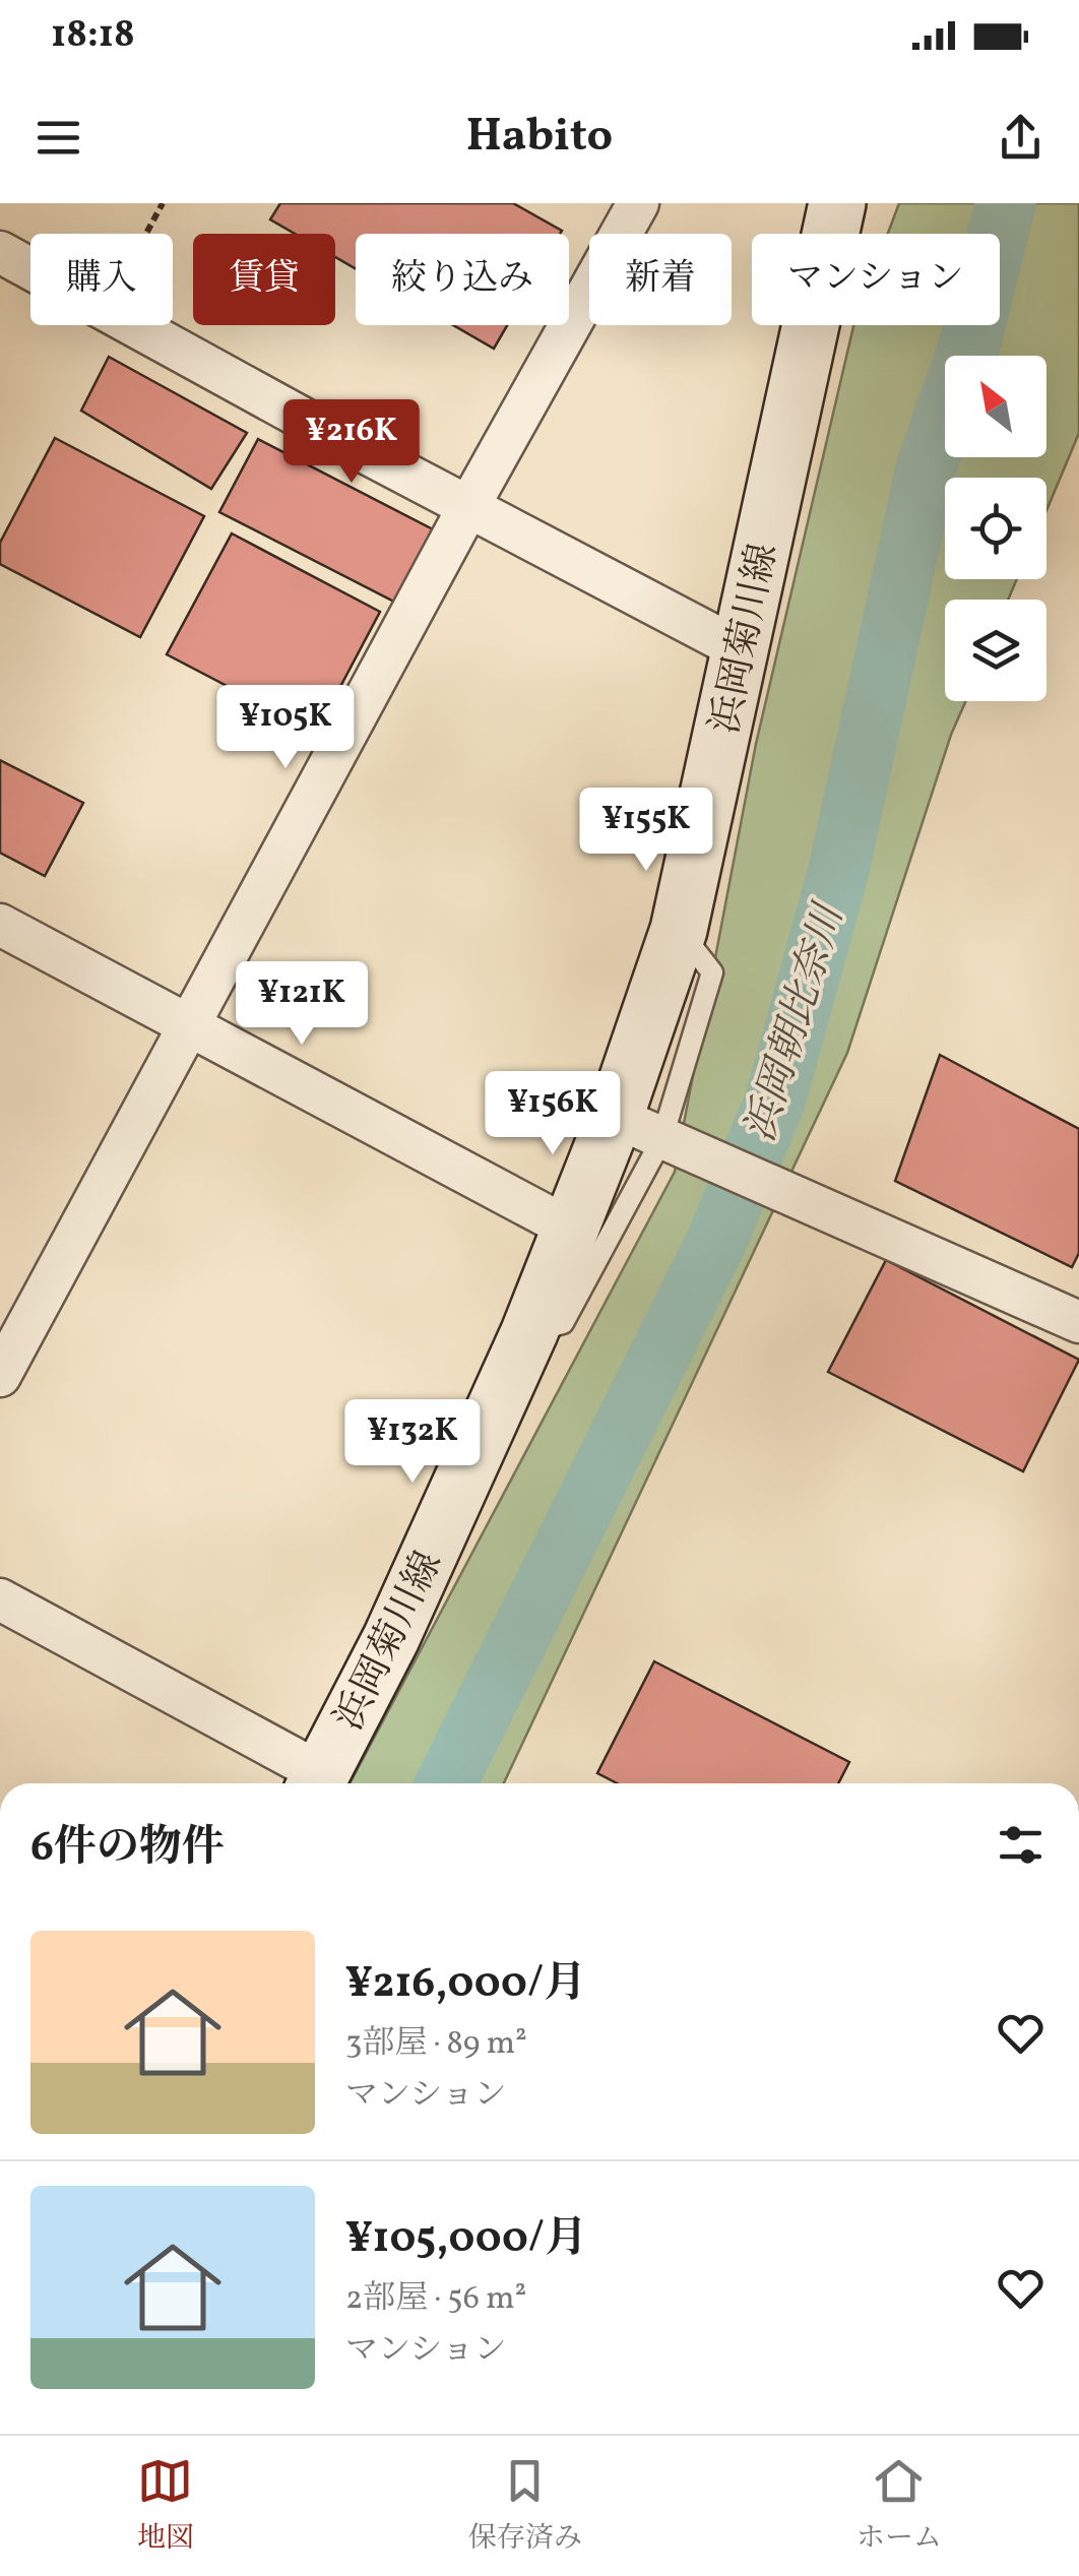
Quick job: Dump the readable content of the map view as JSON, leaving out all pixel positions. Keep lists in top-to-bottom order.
{
  "streets": {
    "main road": ["浜岡菊川線"]
  },
  "water": ["浜岡朝比奈川"],
  "north": "top left",
  "page": {
    "status": "18:18",
    "header": "Habito",
    "chip": [
      "購入",
      "賃貸",
      "絞り込み",
      "新着",
      "マンション"
    ],
    "price": [
      "¥216K",
      "¥105K",
      "¥155K",
      "¥121K",
      "¥156K",
      "¥132K"
    ],
    "heading": "6件の物件",
    "list": [
      {
        "name": "¥216,000/月",
        "note": "3部屋 · 89 m² · マンション"
      },
      {
        "name": "¥105,000/月",
        "note": "2部屋 · 56 m² · マンション"
      }
    ],
    "tabs": ["地図", "保存済み", "ホーム"]
  }
}
